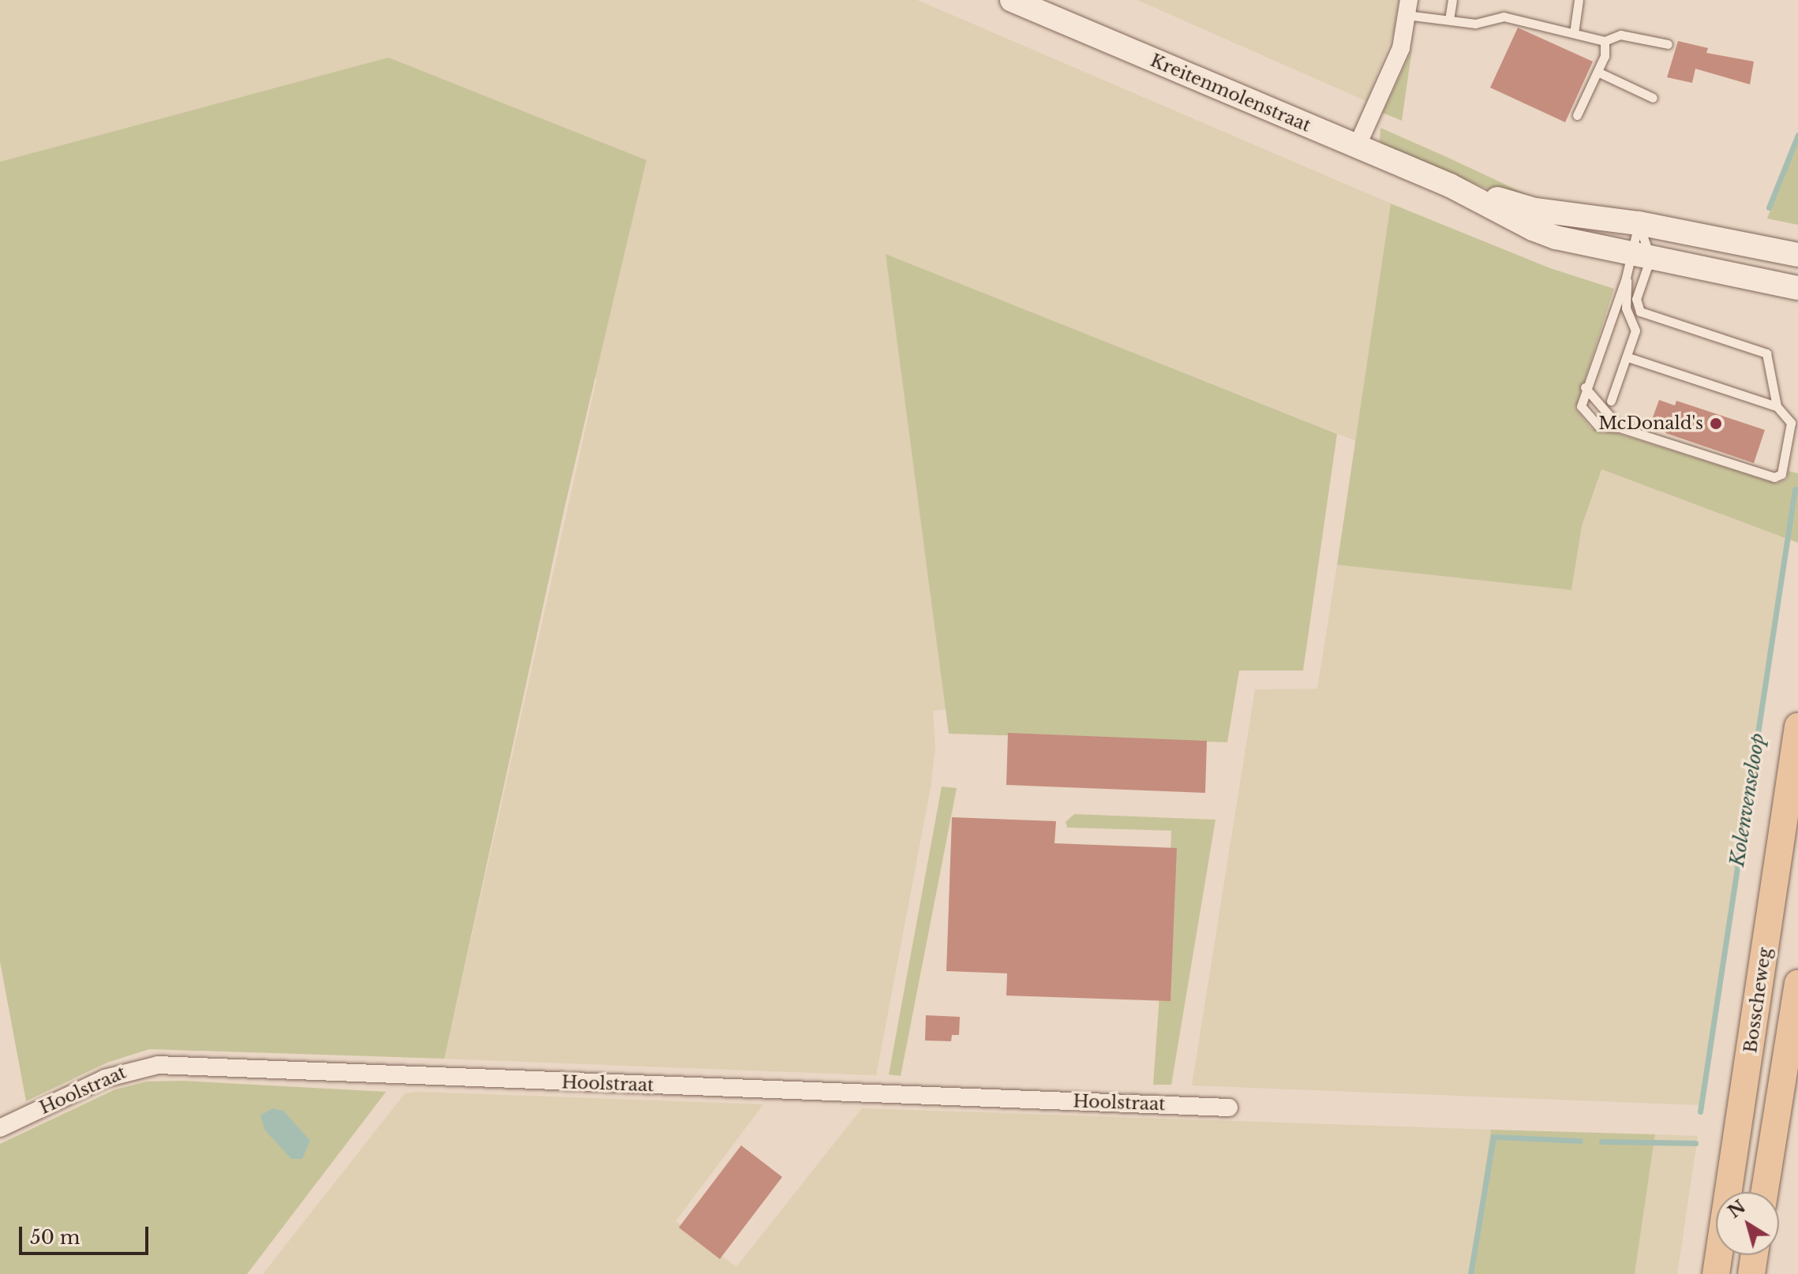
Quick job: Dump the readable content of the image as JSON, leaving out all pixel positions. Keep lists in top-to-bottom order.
{
  "streets": {
    "main road": ["Bosscheweg"],
    "street": ["Kreitenmolenstraat", "Hoolstraat"]
  },
  "water": ["Kolenvenseloop"],
  "places": ["McDonald's"],
  "scale_bar": "50 m",
  "north": "top left"
}
